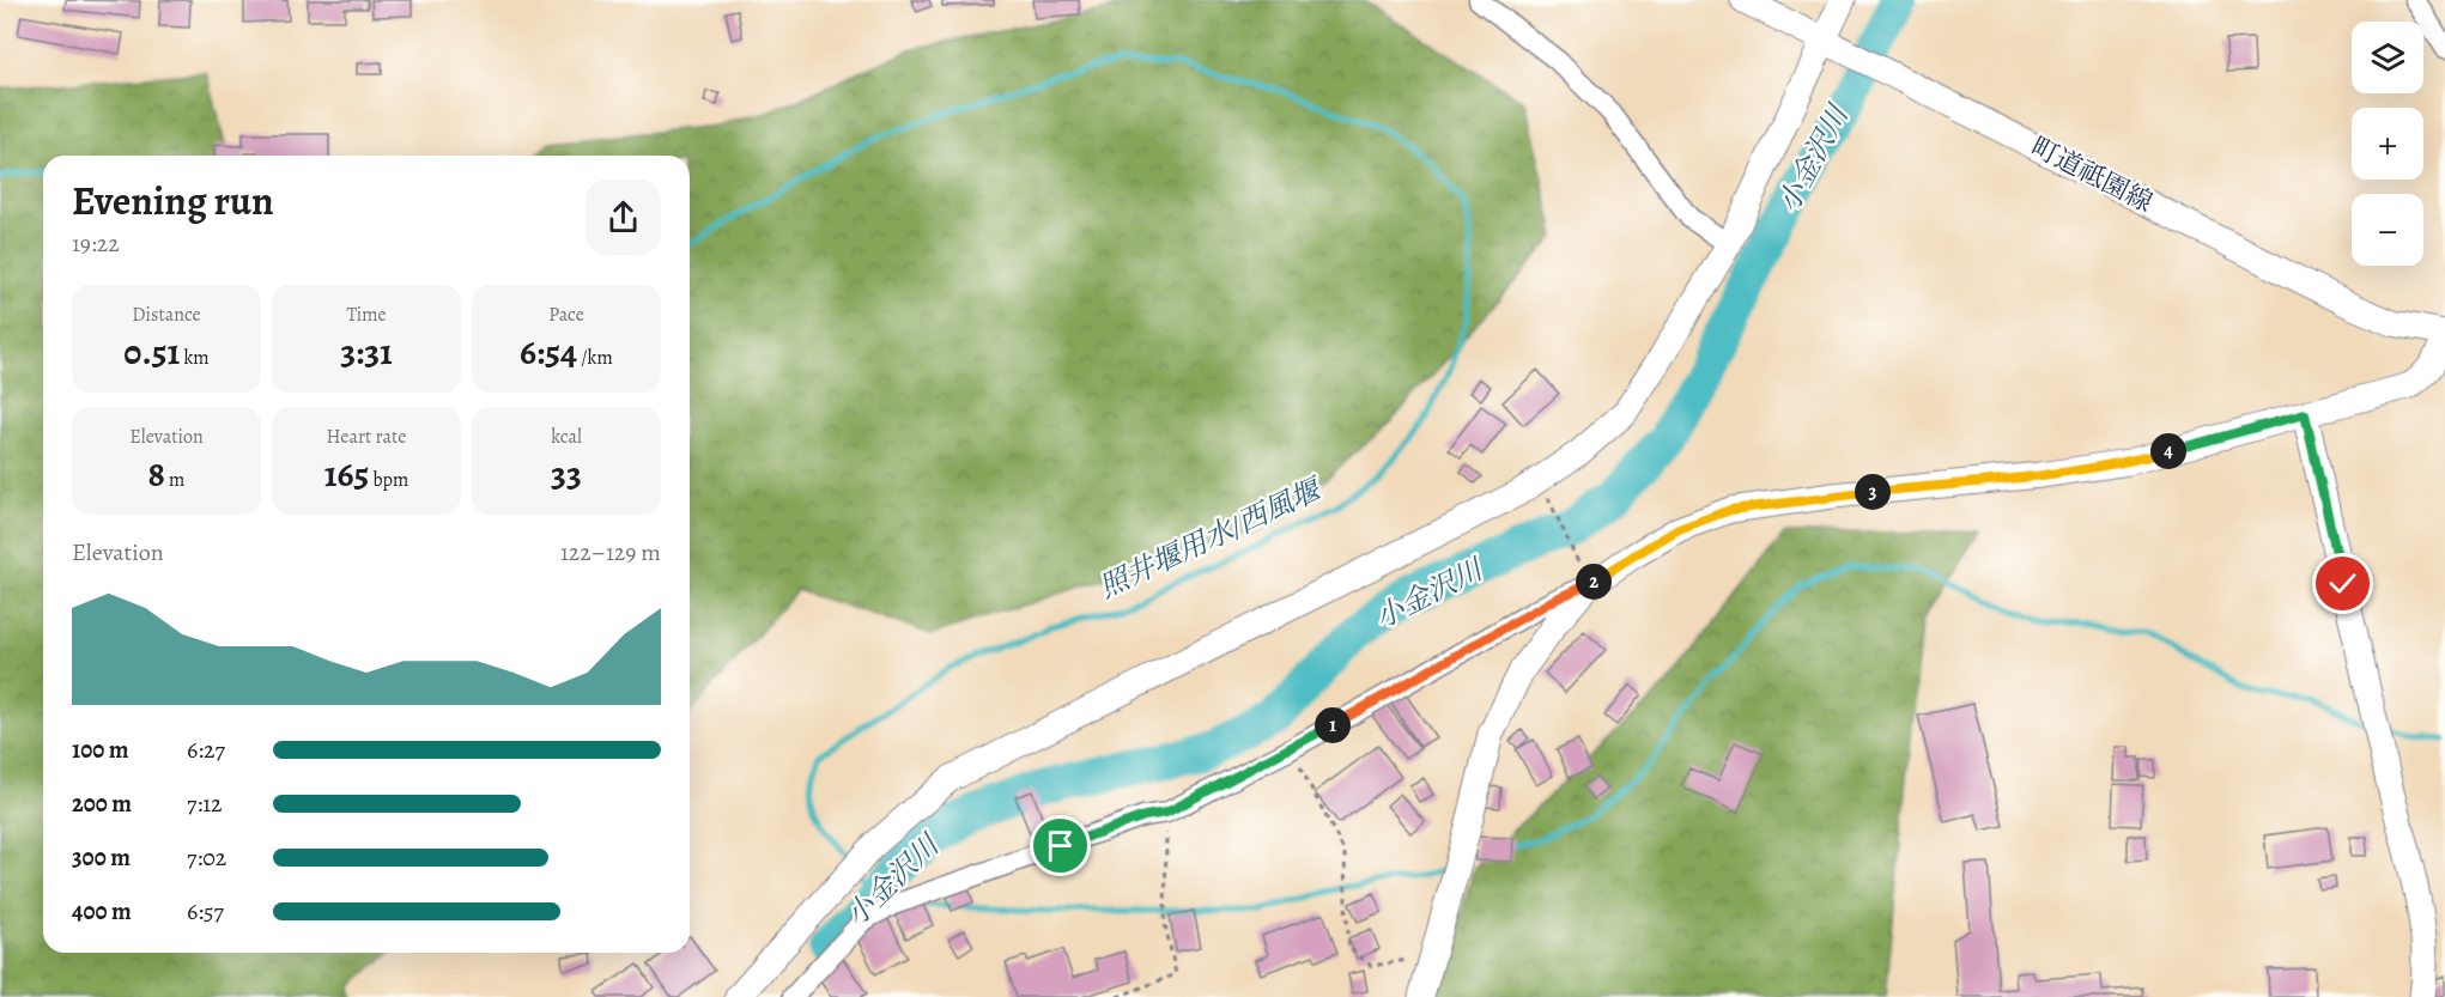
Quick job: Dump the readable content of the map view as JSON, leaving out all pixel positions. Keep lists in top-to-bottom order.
{
  "streets": {
    "street": ["町道祗園線"]
  },
  "water": ["小金沢川", "照井堰用水/西風堰"],
  "page": {
    "map_buttons": ["+", "−"],
    "heading": ["Evening run", "19:22"],
    "stats": [
      ["Distance", "0.51 km"],
      ["Time", "3:31"],
      ["Pace", "6:54 /km"],
      ["Elevation", "8 m"],
      ["Heart rate", "165 bpm"],
      ["kcal", "33"]
    ],
    "pins": [
      "4",
      "3",
      "2",
      "1"
    ],
    "chart": ["Elevation", "122–129 m"],
    "list": [
      {
        "name": "100 m",
        "note": "6:27"
      },
      {
        "name": "200 m",
        "note": "7:12"
      },
      {
        "name": "300 m",
        "note": "7:02"
      },
      {
        "name": "400 m",
        "note": "6:57"
      }
    ]
  }
}
